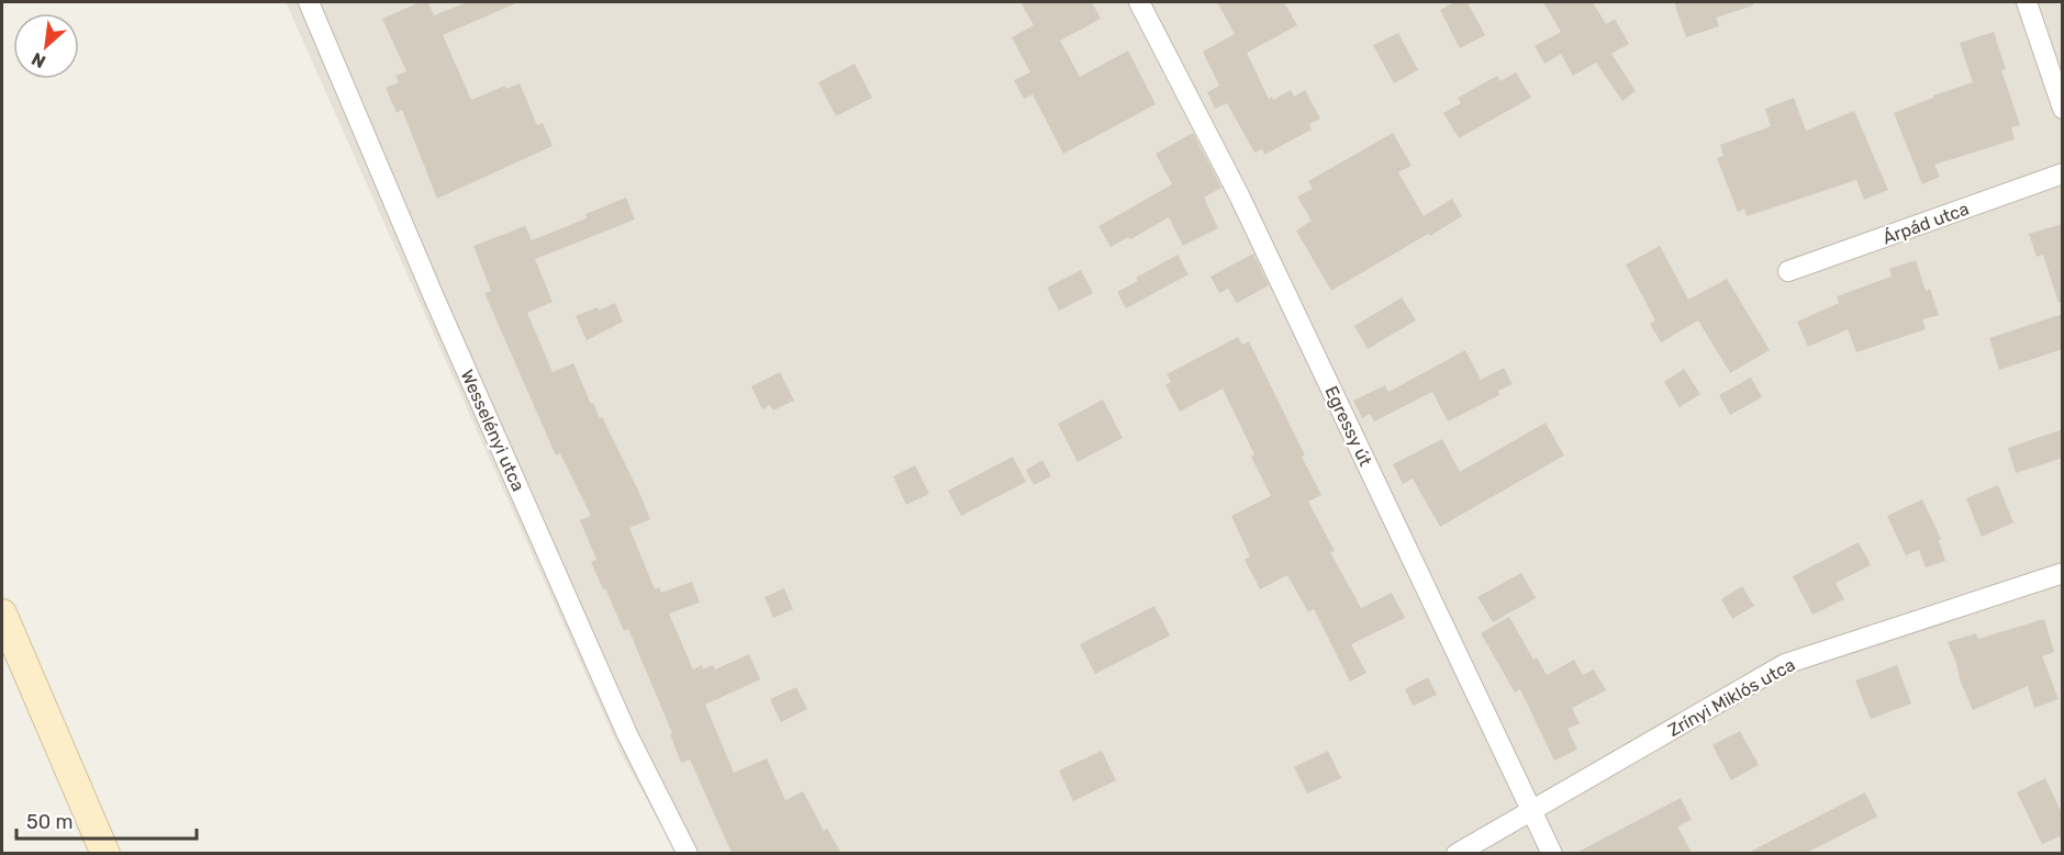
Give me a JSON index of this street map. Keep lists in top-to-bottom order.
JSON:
{
  "streets": {
    "street": [
      "Árpád utca",
      "Egressy út",
      "Wesselényi utca",
      "Zrínyi Miklós utca"
    ]
  },
  "crossings": [
    ["Egressy út", "Zrínyi Miklós utca"]
  ],
  "scale_bar": "50 m",
  "north": "bottom left"
}
